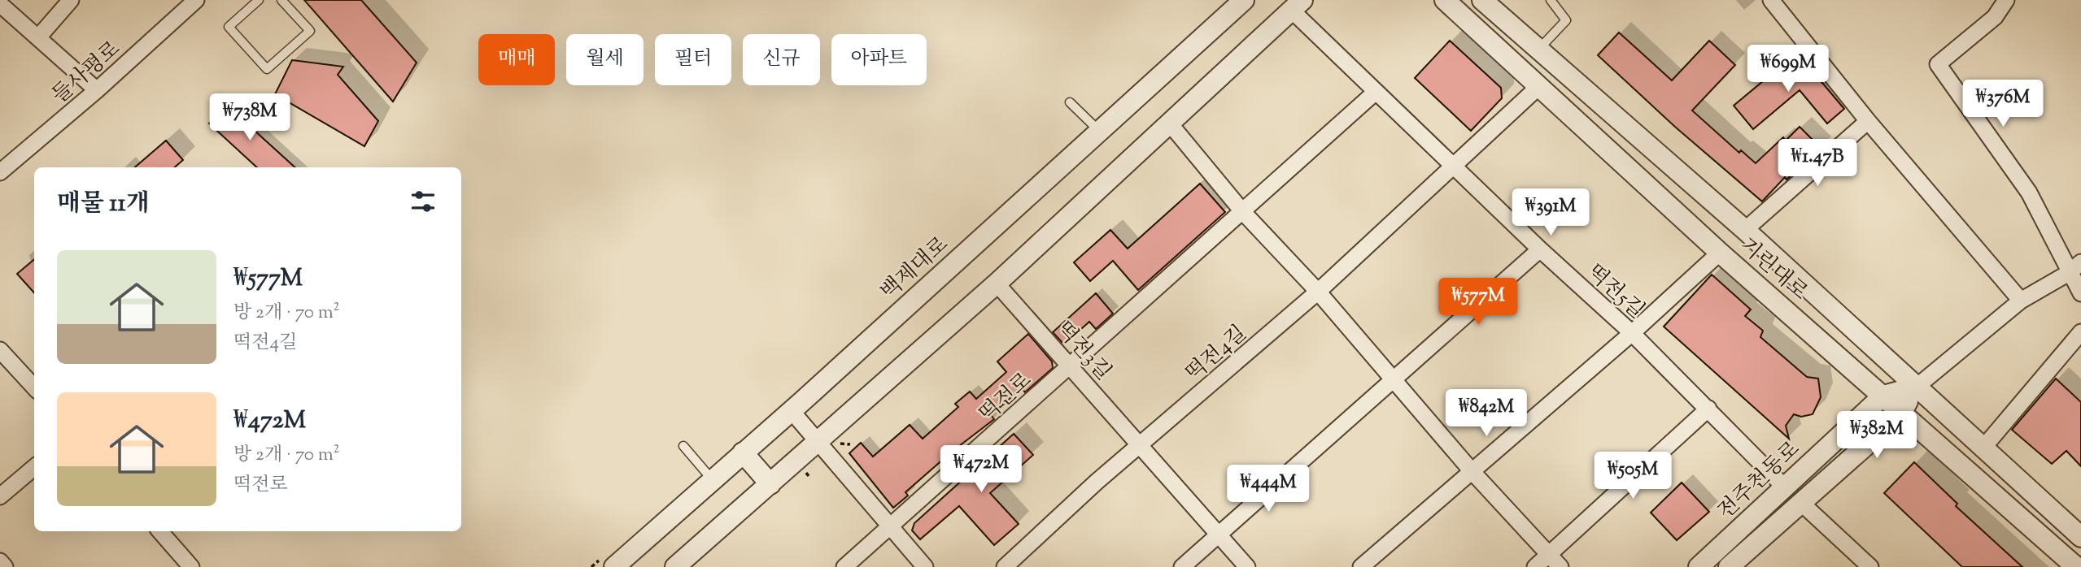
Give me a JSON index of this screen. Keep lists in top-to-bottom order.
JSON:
{
  "streets": {
    "street": [
      "들사평로",
      "백제대로",
      "기린대로",
      "떡전5길",
      "떡전3길",
      "떡전4길",
      "떡전로",
      "전주천동로"
    ]
  },
  "crossings": [
    ["기린대로", "떡전4길"],
    ["기린대로", "전주천동로"],
    ["떡전5길", "떡전4길"],
    ["떡전5길", "전주천동로"],
    ["떡전3길", "떡전4길"],
    ["떡전3길", "떡전로"]
  ],
  "page": {
    "chip": [
      "매매",
      "월세",
      "필터",
      "신규",
      "아파트"
    ],
    "price": [
      "₩699M",
      "₩376M",
      "₩738M",
      "₩1.47B",
      "₩391M",
      "₩577M",
      "₩842M",
      "₩382M",
      "₩472M",
      "₩505M",
      "₩444M"
    ],
    "heading": "매물 11개",
    "list": [
      {
        "name": "₩577M",
        "note": "방 2개 · 70 m² · 떡전4길"
      },
      {
        "name": "₩472M",
        "note": "방 2개 · 70 m² · 떡전로"
      }
    ]
  }
}
